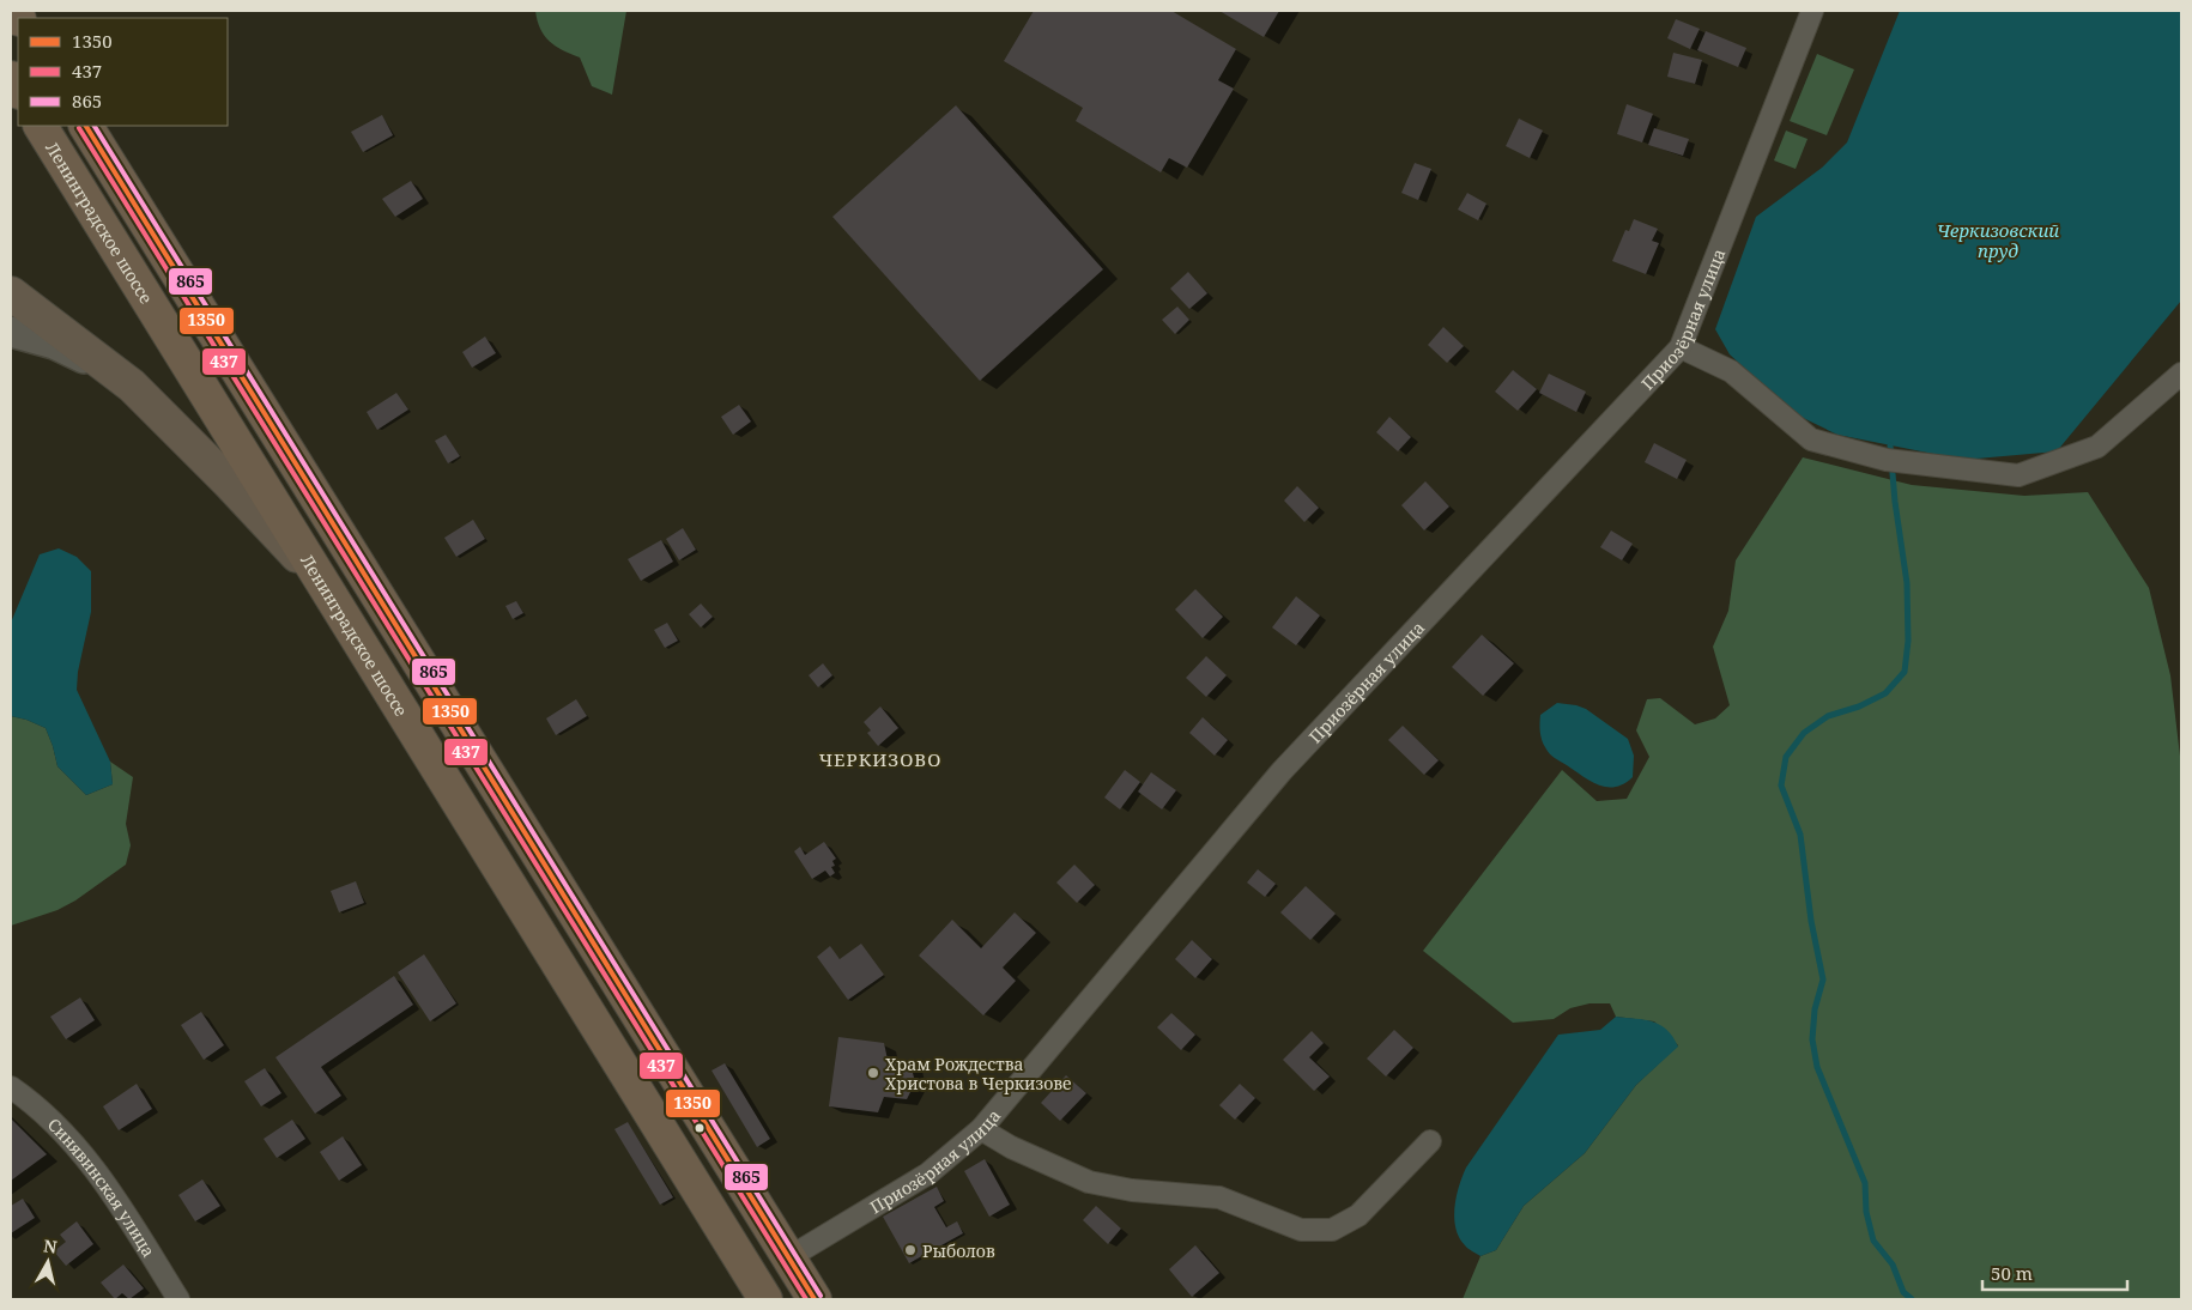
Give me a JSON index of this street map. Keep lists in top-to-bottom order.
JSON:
{
  "streets": {
    "highway": ["Ленинградское шоссе"],
    "street": ["Приозёрная улица", "Синявинская улица"]
  },
  "districts": ["ЧЕРКИЗОВО"],
  "water": ["Черкизовский пруд"],
  "places": ["Храм Рождества Христова в Черкизове", "Рыболов"],
  "lines": ["transit line 1350", "transit line 865", "transit line 437"],
  "legend": ["1350", "437", "865"],
  "scale_bar": "50 m",
  "north": "top"
}
